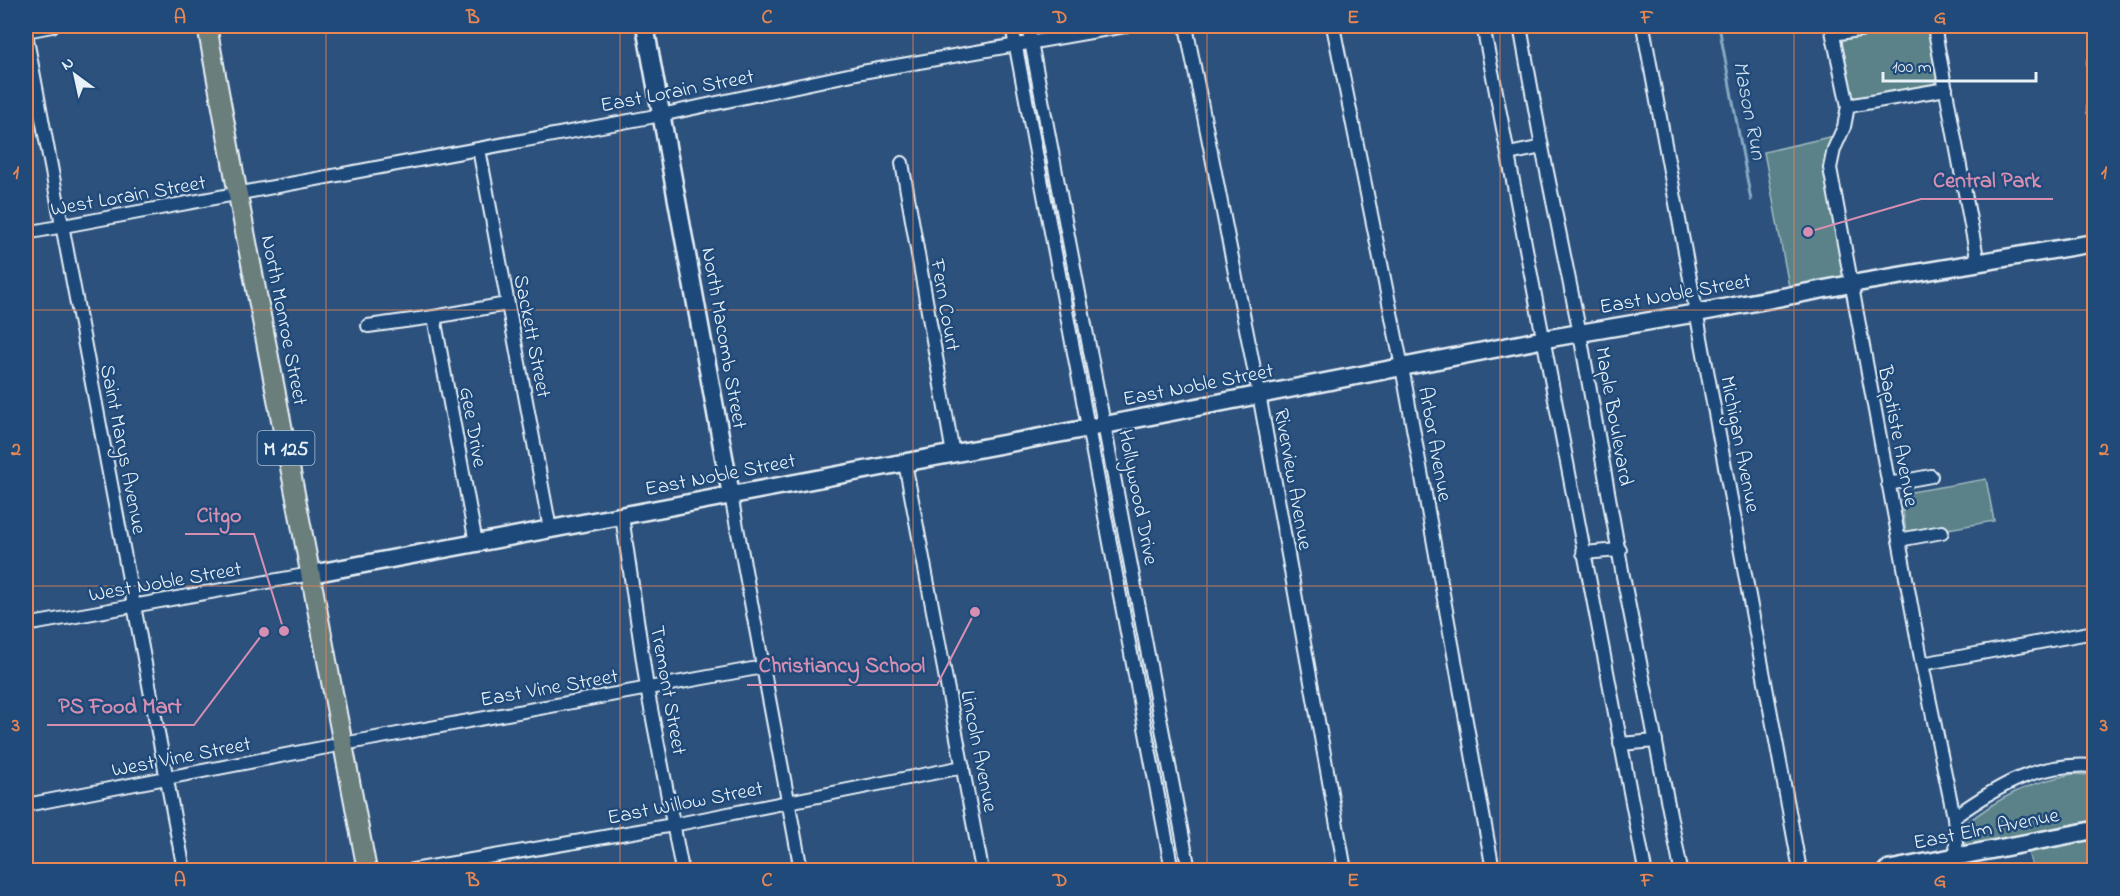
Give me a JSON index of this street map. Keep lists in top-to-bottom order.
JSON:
{
  "streets": {
    "main road": ["North Monroe Street", "M 125"],
    "street": [
      "East Lorain Street",
      "West Lorain Street",
      "East Noble Street",
      "Fern Court",
      "Sackett Street",
      "North Macomb Street",
      "Maple Boulevard",
      "Gee Drive",
      "Baptiste Avenue",
      "Arbor Avenue",
      "Michigan Avenue",
      "Saint Marys Avenue",
      "Riverview Avenue",
      "Hollywood Drive",
      "West Noble Street",
      "East Vine Street",
      "Tremont Street",
      "Lincoln Avenue",
      "West Vine Street",
      "East Willow Street",
      "East Elm Avenue"
    ]
  },
  "crossings": [
    ["East Lorain Street", "West Lorain Street"],
    ["East Lorain Street", "North Monroe Street"],
    ["East Lorain Street", "Sackett Street"],
    ["East Lorain Street", "North Macomb Street"],
    ["East Lorain Street", "Hollywood Drive"],
    ["West Lorain Street", "North Monroe Street"],
    ["West Lorain Street", "Saint Marys Avenue"],
    ["East Noble Street", "Fern Court"],
    ["East Noble Street", "North Monroe Street"],
    ["East Noble Street", "Sackett Street"],
    ["East Noble Street", "North Macomb Street"],
    ["East Noble Street", "Maple Boulevard"],
    ["East Noble Street", "Gee Drive"],
    ["East Noble Street", "Baptiste Avenue"],
    ["East Noble Street", "Arbor Avenue"],
    ["East Noble Street", "Michigan Avenue"],
    ["East Noble Street", "Riverview Avenue"],
    ["East Noble Street", "Hollywood Drive"],
    ["East Noble Street", "West Noble Street"],
    ["East Noble Street", "Tremont Street"],
    ["East Noble Street", "Lincoln Avenue"],
    ["North Monroe Street", "West Noble Street"],
    ["North Monroe Street", "East Vine Street"],
    ["North Monroe Street", "West Vine Street"],
    ["North Macomb Street", "East Vine Street"],
    ["North Macomb Street", "East Willow Street"],
    ["Baptiste Avenue", "East Elm Avenue"],
    ["Saint Marys Avenue", "West Noble Street"],
    ["Saint Marys Avenue", "West Vine Street"],
    ["East Vine Street", "Tremont Street"],
    ["East Vine Street", "West Vine Street"],
    ["Tremont Street", "East Willow Street"],
    ["Lincoln Avenue", "East Willow Street"]
  ],
  "water": ["Mason Run"],
  "places": [
    "Central Park",
    "Christiancy School",
    "Citgo",
    "PS Food Mart"
  ],
  "scale_bar": "100 m",
  "north": "top left",
  "grid": {
    "columns": [
      "A",
      "B",
      "C",
      "D",
      "E",
      "F",
      "G"
    ],
    "rows": ["1", "2", "3"]
  }
}
